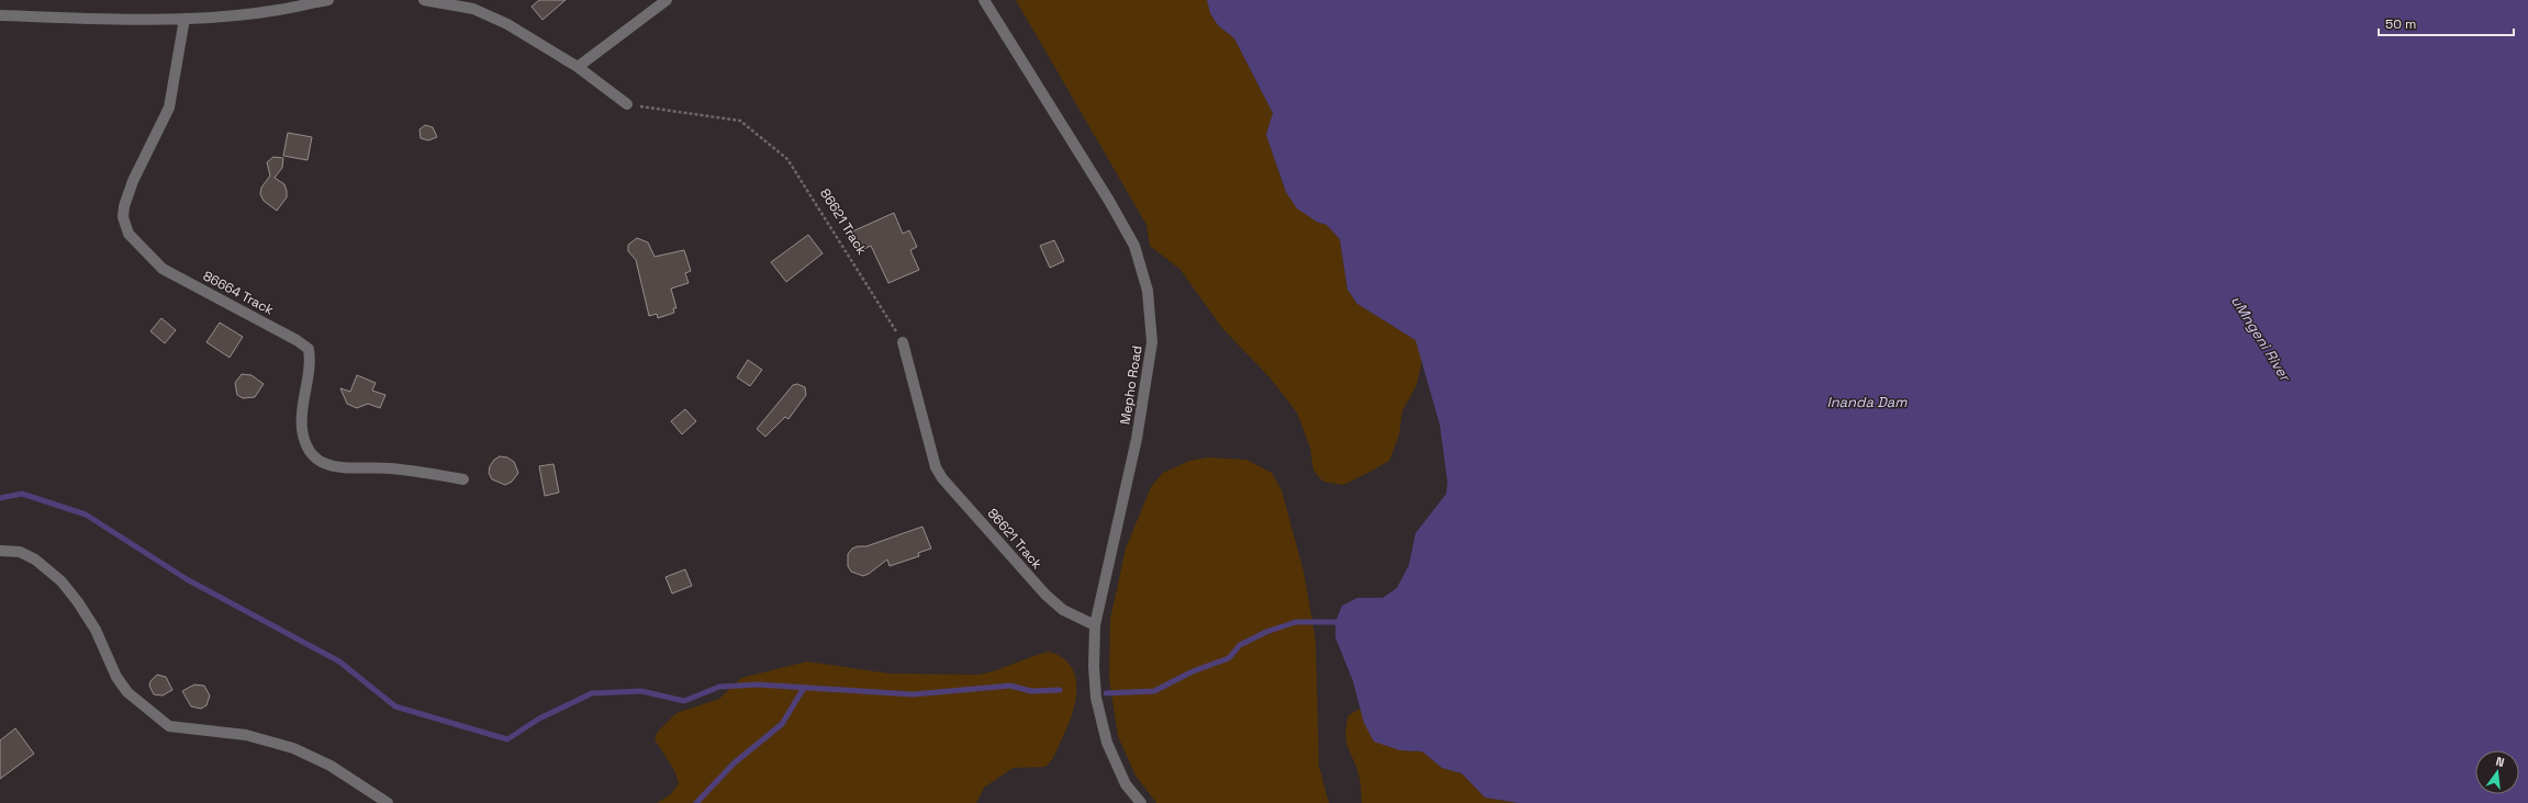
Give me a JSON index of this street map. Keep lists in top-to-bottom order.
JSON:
{
  "streets": {
    "street": ["86621 Track", "86664 Track", "Mepho Road"]
  },
  "crossings": [
    ["86621 Track", "Mepho Road"]
  ],
  "water": ["uMngeni River", "Inanda Dam"],
  "scale_bar": "50 m",
  "north": "top"
}
